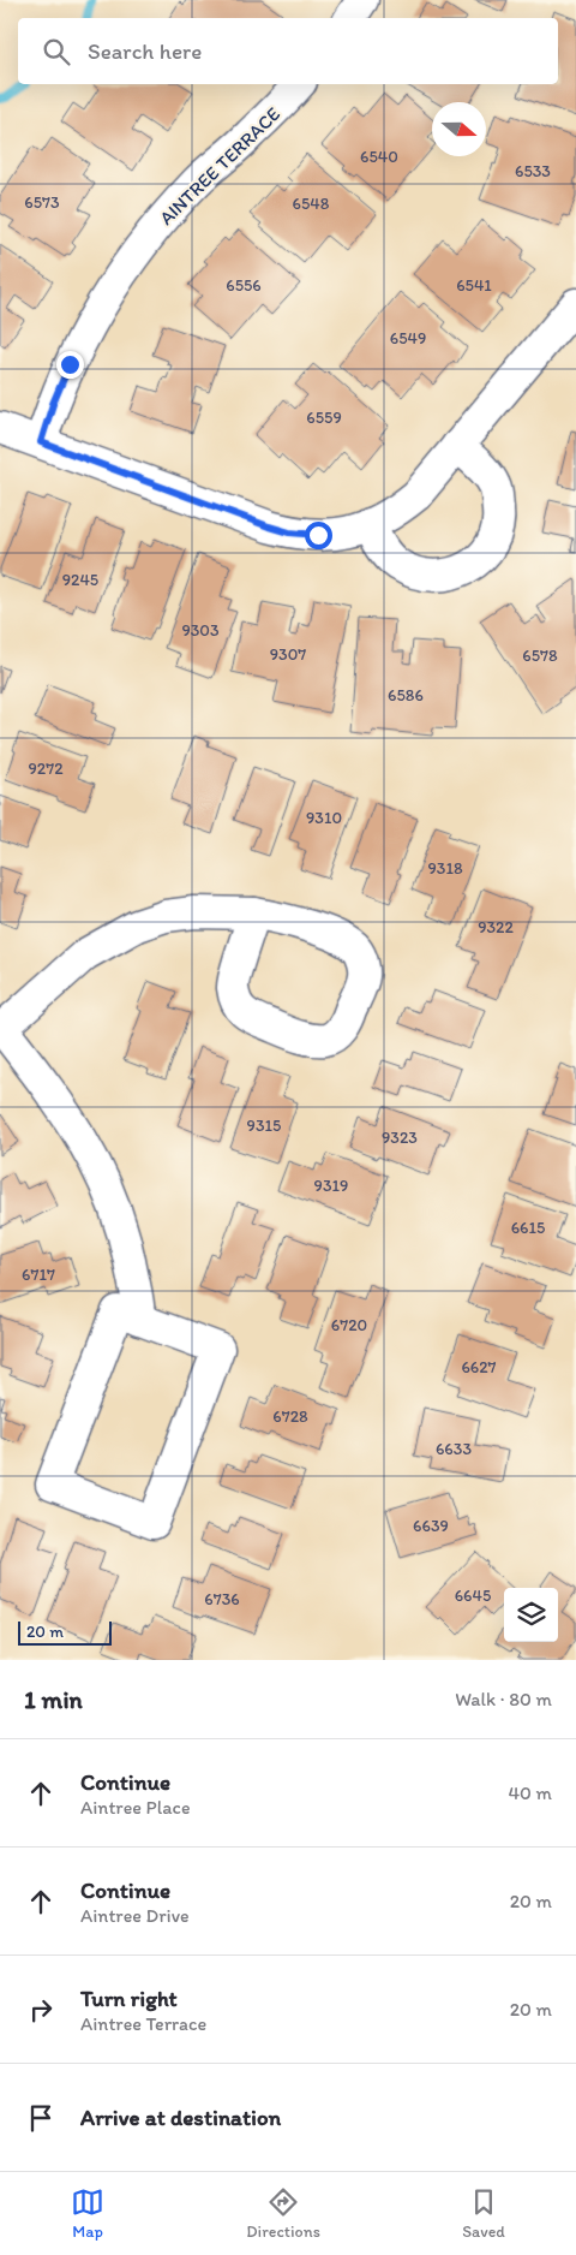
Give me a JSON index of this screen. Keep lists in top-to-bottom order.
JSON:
{
  "streets": {
    "street": ["AINTREE TERRACE"]
  },
  "house_numbers": [
    "6540",
    "6533",
    "6573",
    "6548",
    "6556",
    "6541",
    "6549",
    "6559",
    "9245",
    "9303",
    "9307",
    "6578",
    "6586",
    "9272",
    "9310",
    "9318",
    "9322",
    "9315",
    "9323",
    "9319",
    "6615",
    "6717",
    "6720",
    "6627",
    "6728",
    "6633",
    "6639",
    "6645",
    "6736"
  ],
  "scale_bar": "20 m",
  "north": "right",
  "page": {
    "search": "Search here",
    "scale": "20 m",
    "heading": ["1 min", "Walk · 80 m"],
    "list": [
      ["Continue", "Aintree Place", "40 m"],
      ["Continue", "Aintree Drive", "20 m"],
      ["Turn right", "Aintree Terrace", "20 m"],
      "Arrive at destination"
    ],
    "nav": ["Map", "Directions", "Saved"]
  }
}
